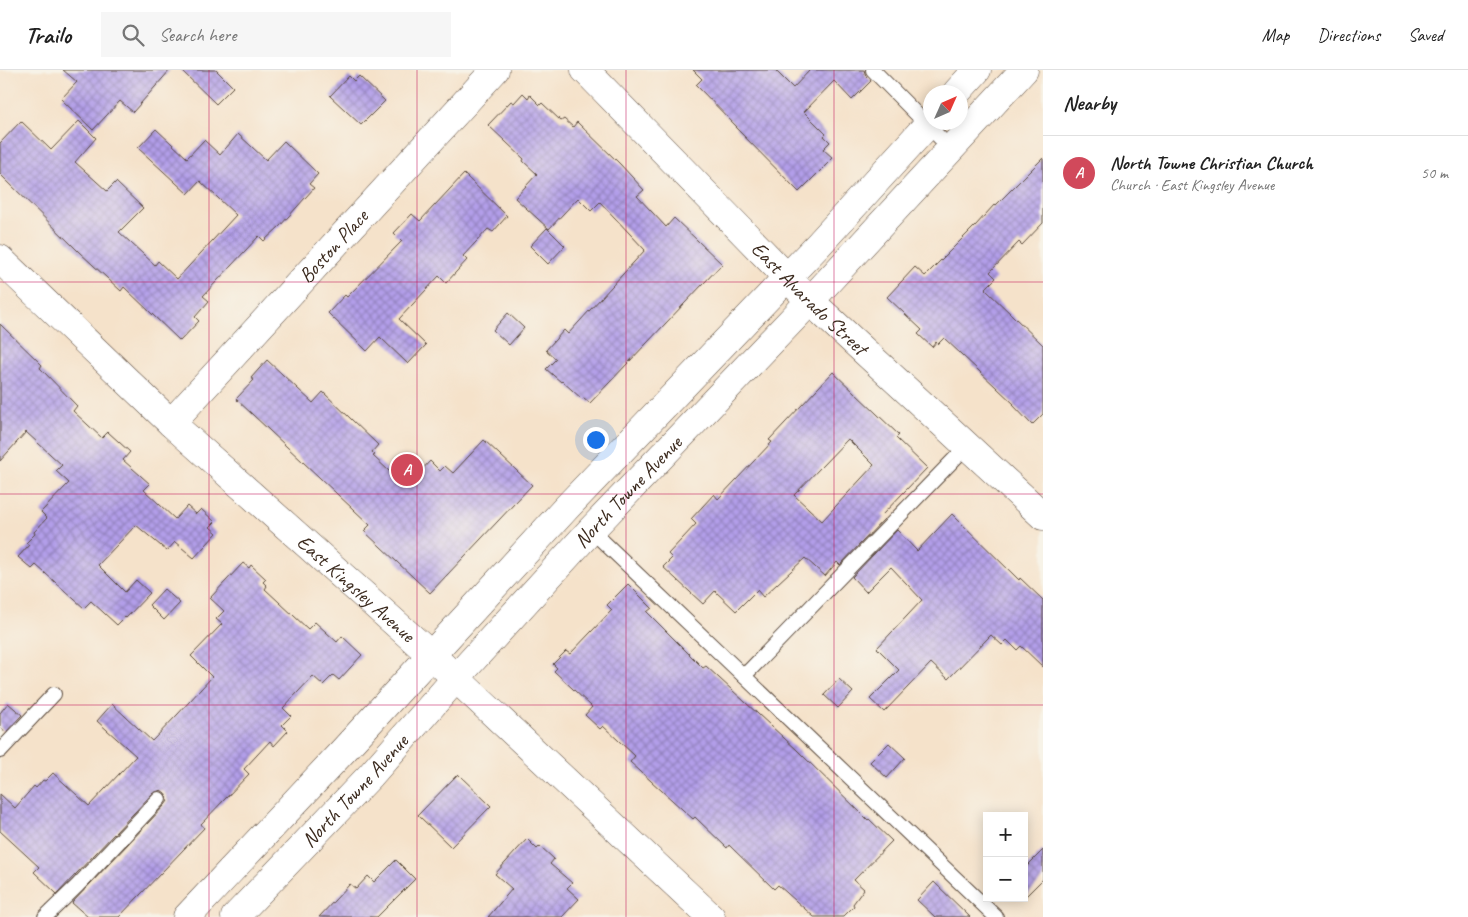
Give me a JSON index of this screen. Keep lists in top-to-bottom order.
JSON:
{
  "streets": {
    "main road": [
      "Boston Place",
      "East Alvarado Street",
      "North Towne Avenue",
      "East Kingsley Avenue"
    ]
  },
  "crossings": [
    ["Boston Place", "East Kingsley Avenue"],
    ["East Alvarado Street", "North Towne Avenue"],
    ["North Towne Avenue", "East Kingsley Avenue"]
  ],
  "north": "top right",
  "page": {
    "header": "Trailo",
    "search": "Search here",
    "nav": ["Map", "Directions", "Saved"],
    "heading": "Nearby",
    "list": [
      {
        "mark": "A",
        "name": "North Towne Christian Church",
        "note": "Church · East Kingsley Avenue",
        "value": "50 m"
      }
    ],
    "pins": "A",
    "map_buttons": ["+", "−"]
  }
}
